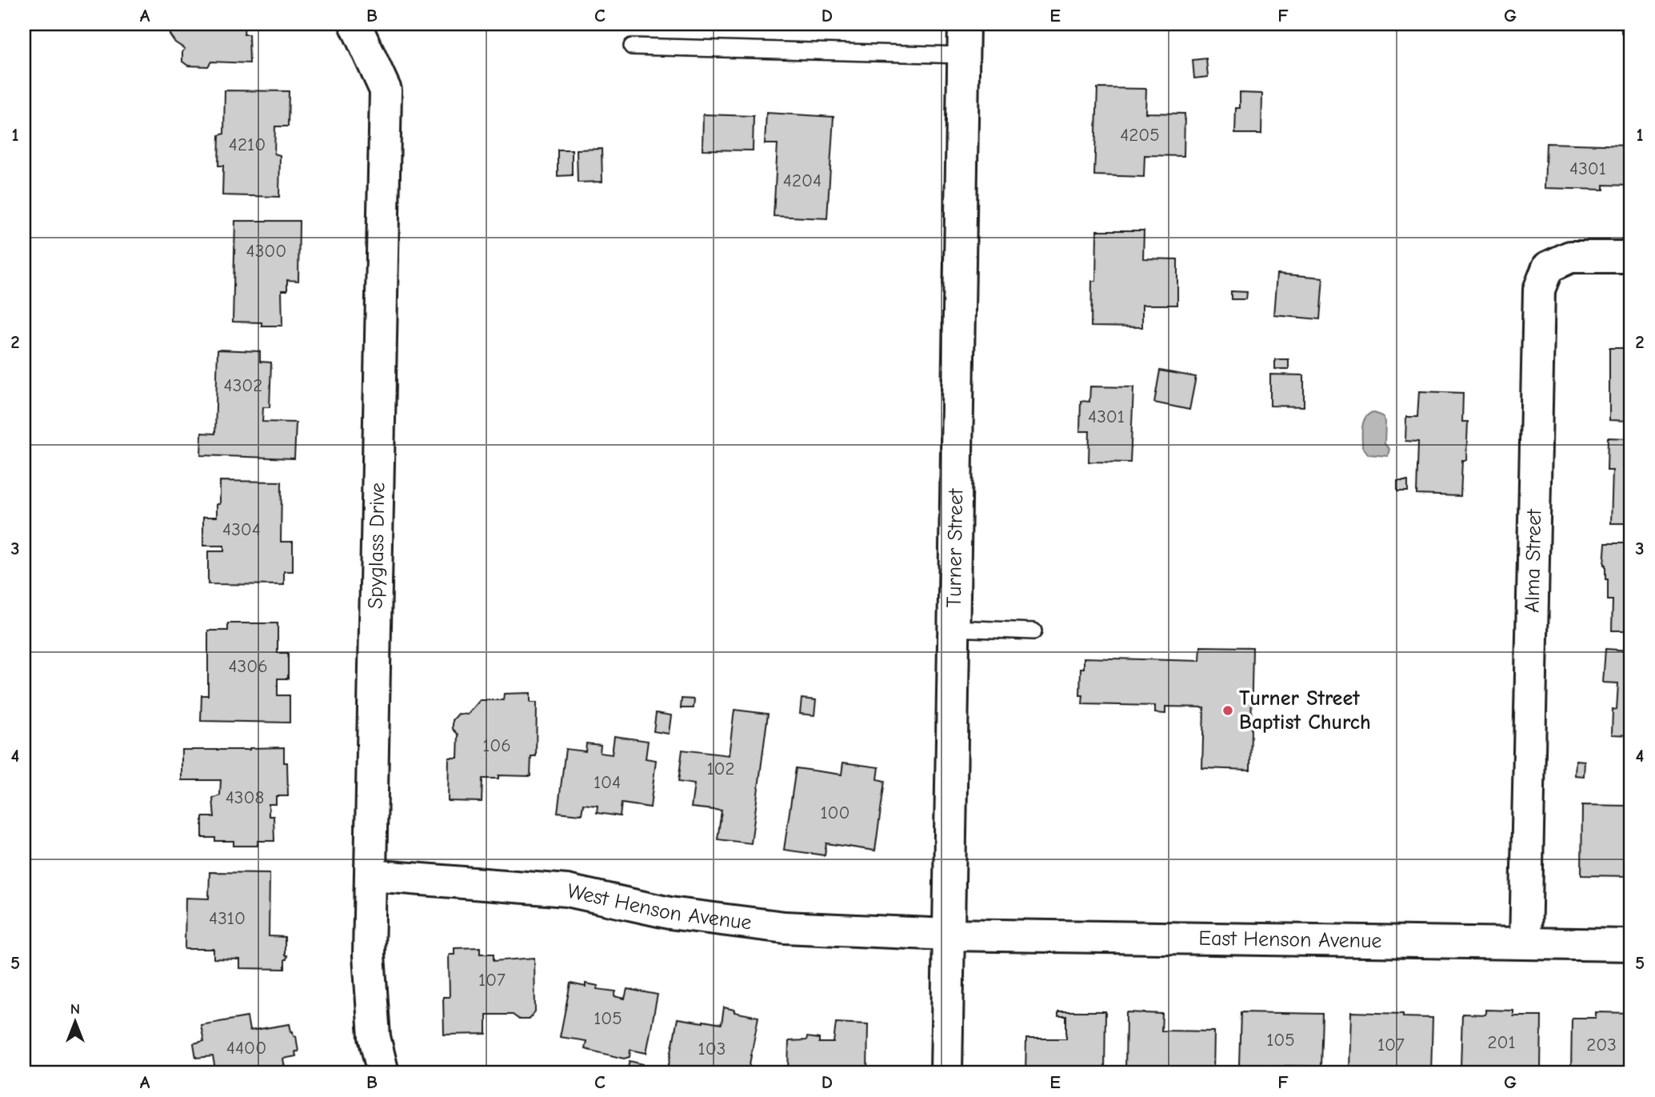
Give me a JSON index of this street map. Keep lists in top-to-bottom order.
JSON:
{
  "streets": {
    "street": [
      "Spyglass Drive",
      "Turner Street",
      "Alma Street",
      "West Henson Avenue",
      "East Henson Avenue"
    ]
  },
  "crossings": [
    ["Spyglass Drive", "West Henson Avenue"],
    ["Turner Street", "West Henson Avenue"],
    ["Turner Street", "East Henson Avenue"],
    ["Alma Street", "East Henson Avenue"],
    ["West Henson Avenue", "East Henson Avenue"]
  ],
  "places": ["Turner Street Baptist Church"],
  "house_numbers": [
    "4205",
    "4210",
    "4301",
    "4204",
    "4300",
    "4302",
    "4301",
    "4304",
    "4306",
    "106",
    "102",
    "104",
    "4308",
    "100",
    "4310",
    "107",
    "105",
    "105",
    "201",
    "107",
    "203",
    "4400",
    "103"
  ],
  "north": "top",
  "grid": {
    "columns": [
      "A",
      "B",
      "C",
      "D",
      "E",
      "F",
      "G"
    ],
    "rows": [
      "1",
      "2",
      "3",
      "4",
      "5"
    ]
  }
}
